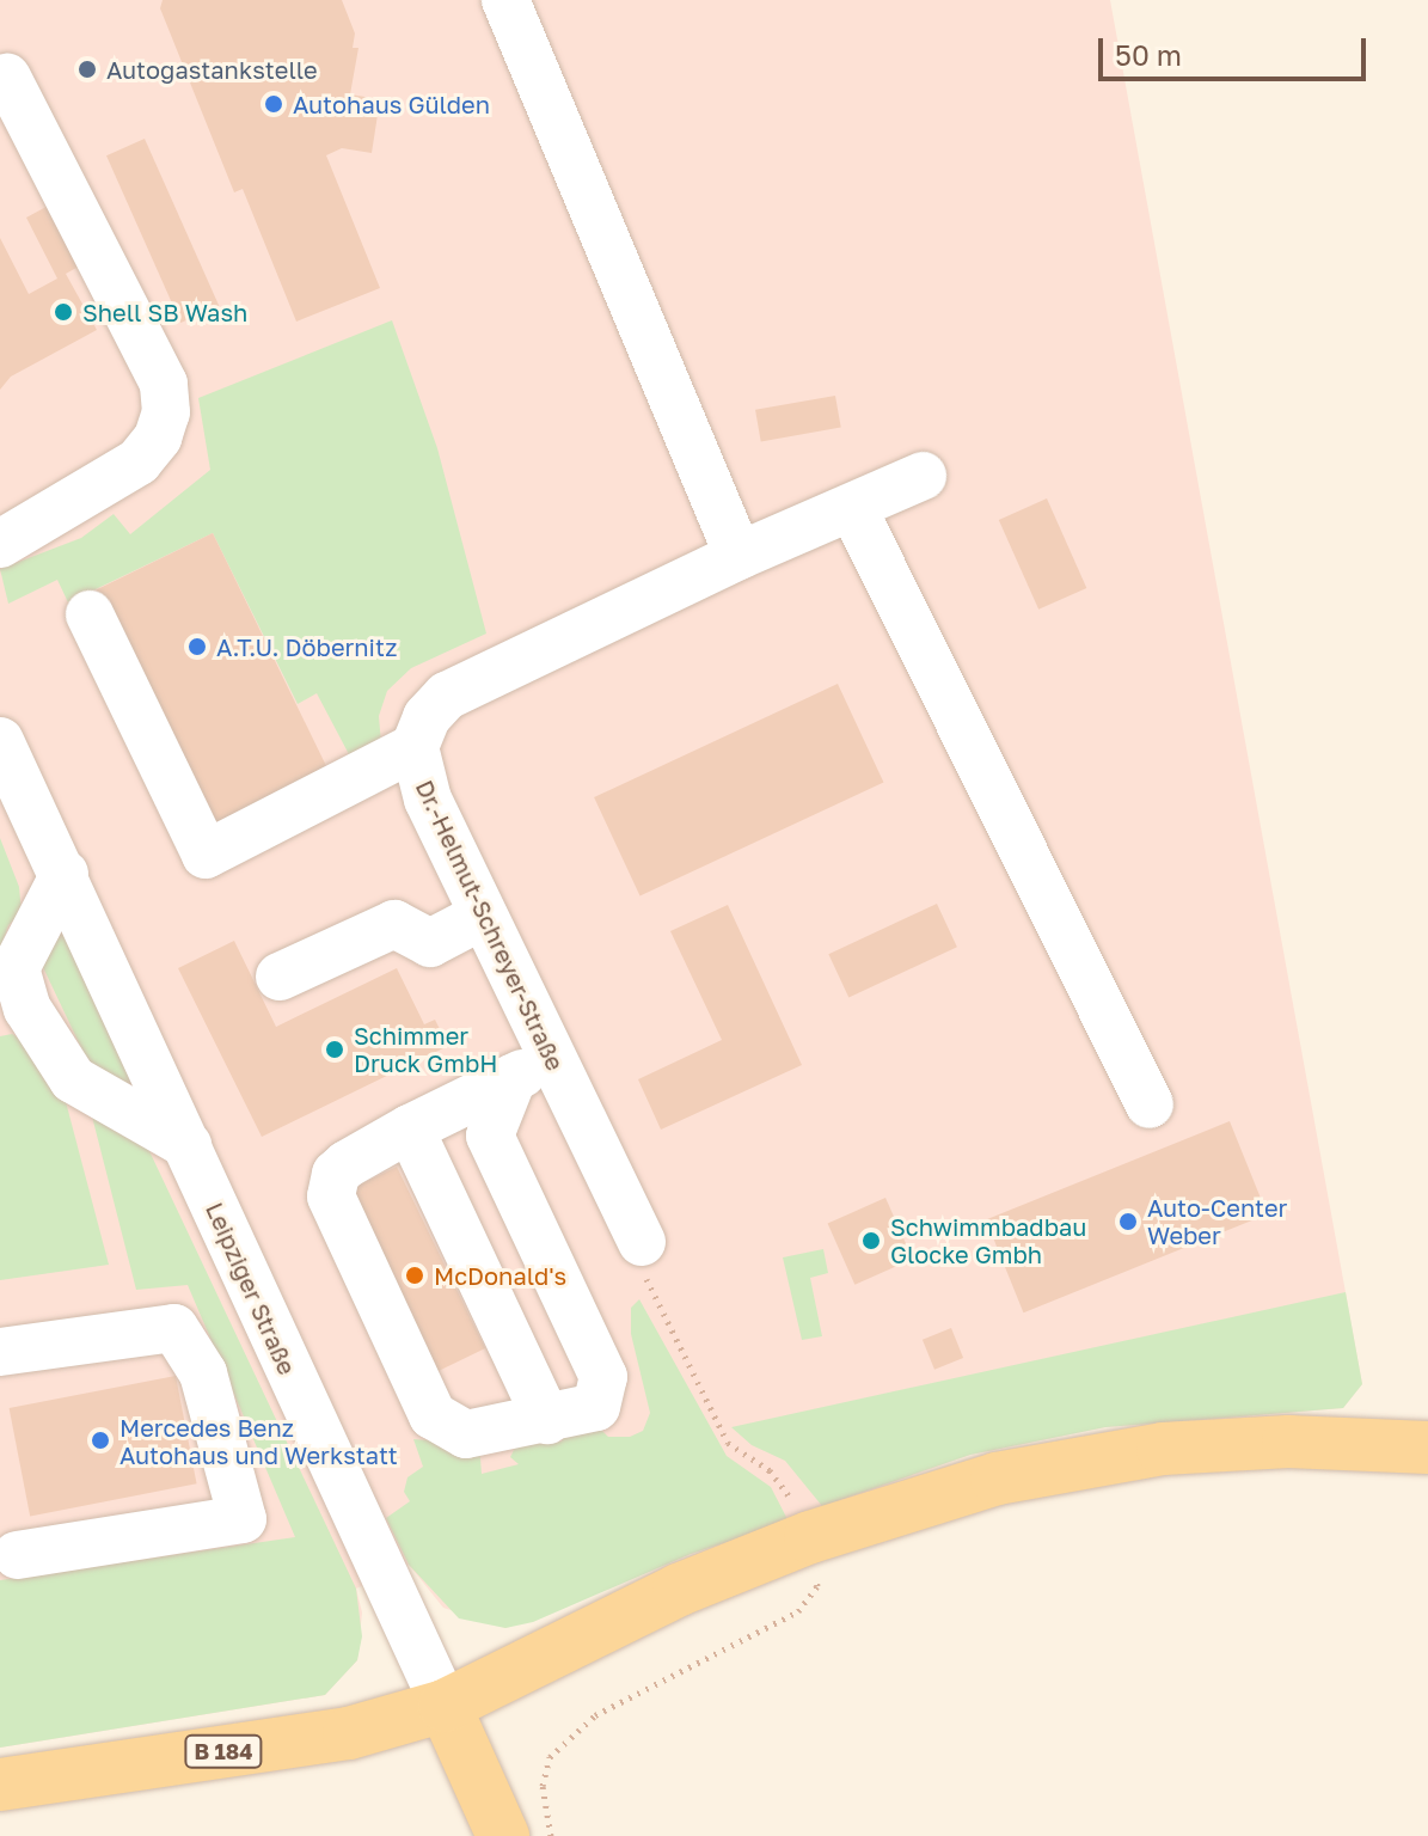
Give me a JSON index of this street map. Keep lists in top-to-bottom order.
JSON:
{
  "streets": {
    "main road": ["Leipziger Straße", "B 184"],
    "street": ["Dr.-Helmut-Schreyer-Straße"]
  },
  "crossings": [
    ["Leipziger Straße", "B 184"]
  ],
  "places": [
    "Autogastankstelle",
    "Autohaus Gülden",
    "Shell SB Wash",
    "A.T.U. Döbernitz",
    "Schimmer Druck GmbH",
    "Auto-Center Weber",
    "Schwimmbadbau Glocke Gmbh",
    "McDonald's",
    "Mercedes Benz Autohaus und Werkstatt"
  ],
  "scale_bar": "50 m"
}
